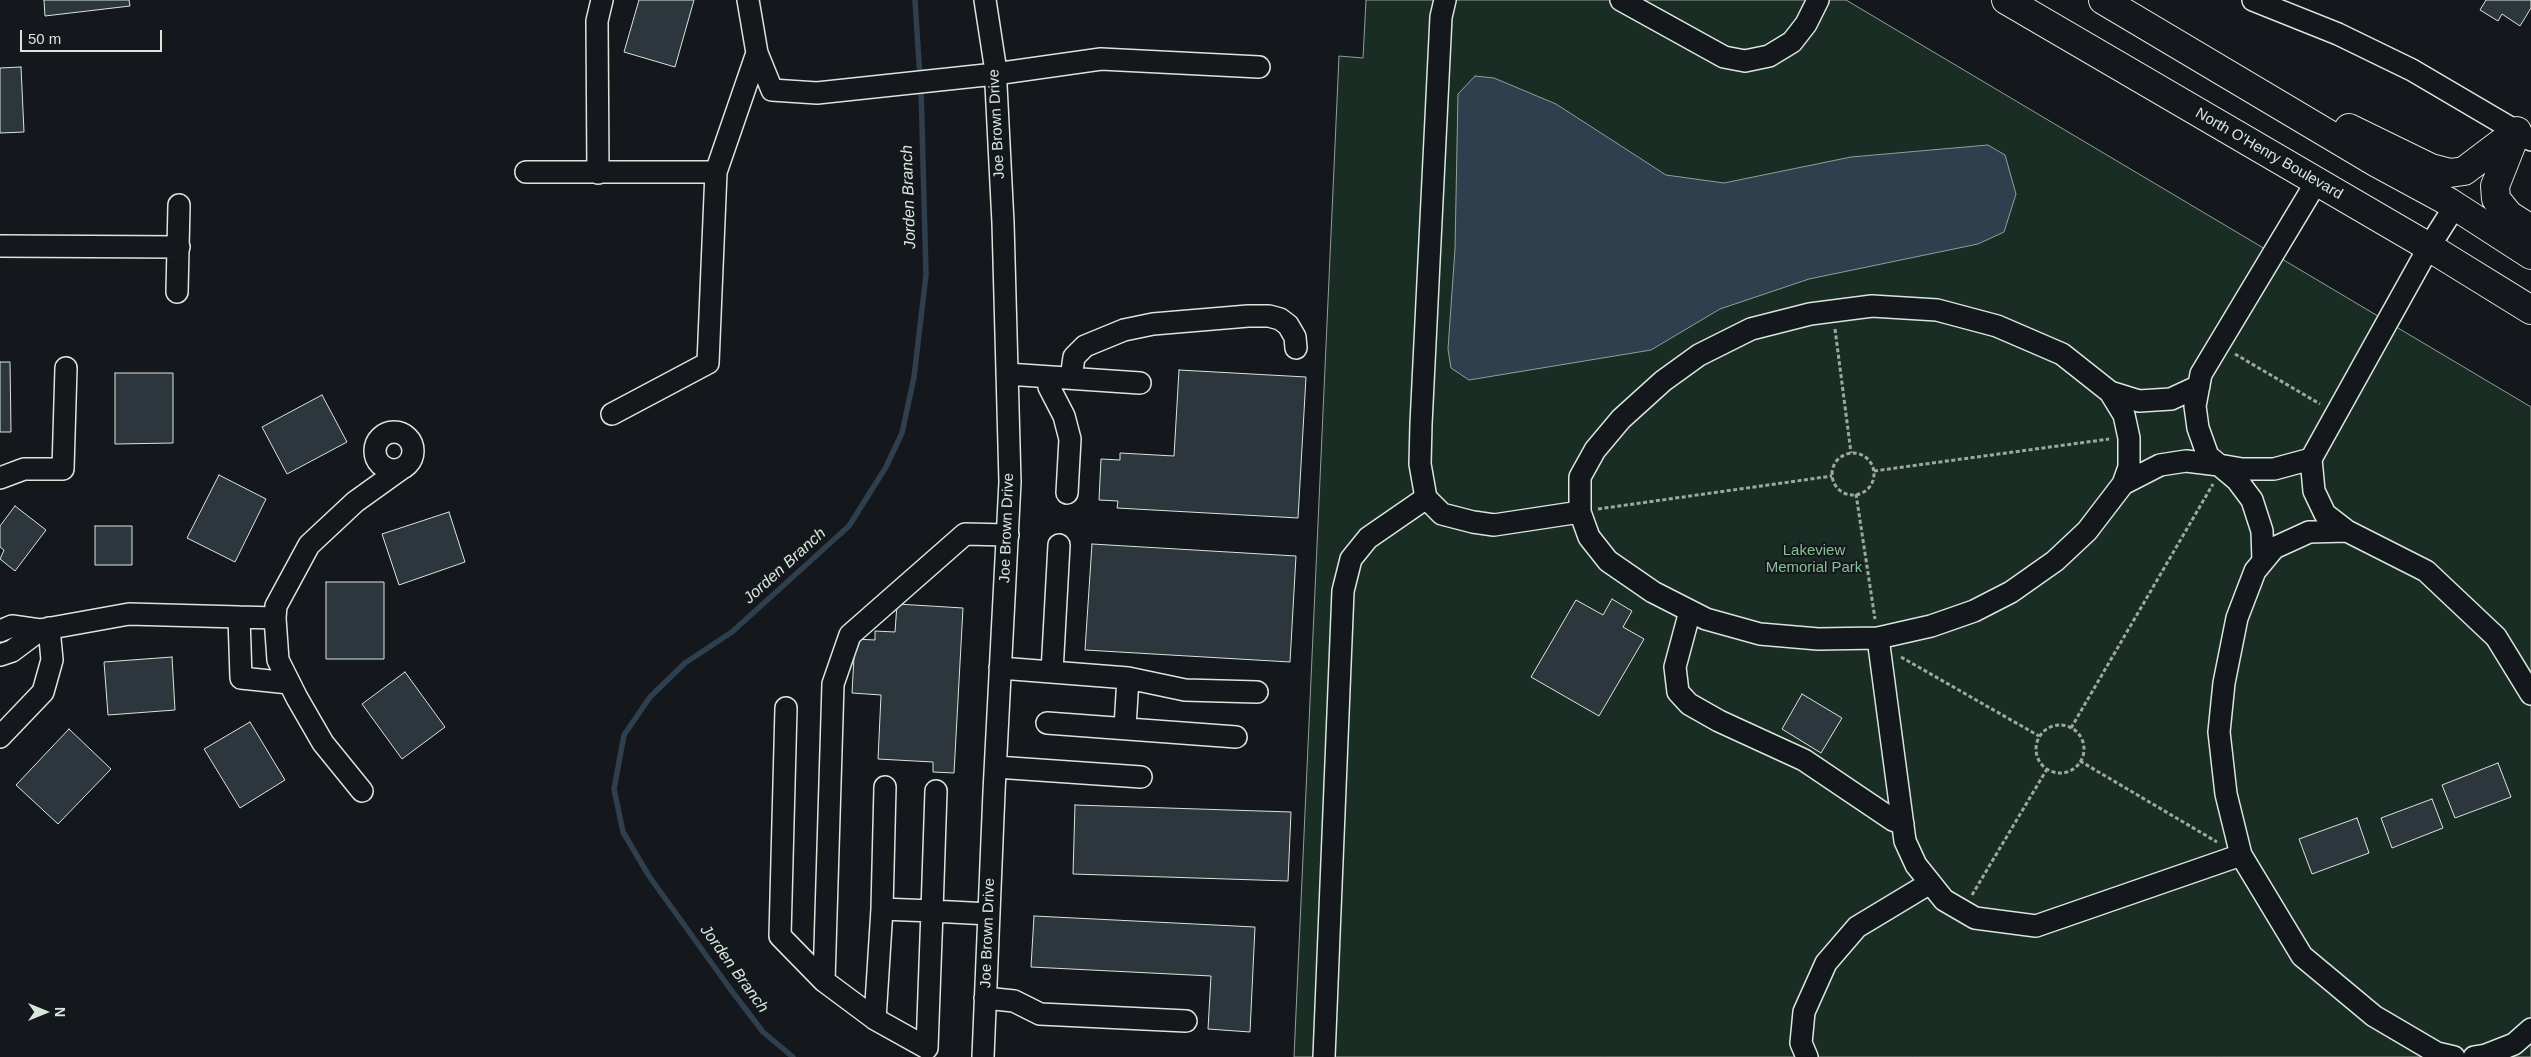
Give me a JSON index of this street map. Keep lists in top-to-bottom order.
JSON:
{
  "streets": {
    "highway": ["North O'Henry Boulevard"],
    "street": ["Joe Brown Drive"]
  },
  "water": ["Jorden Branch"],
  "parks": ["Lakeview Memorial Park"],
  "scale_bar": "50 m",
  "north": "right"
}
